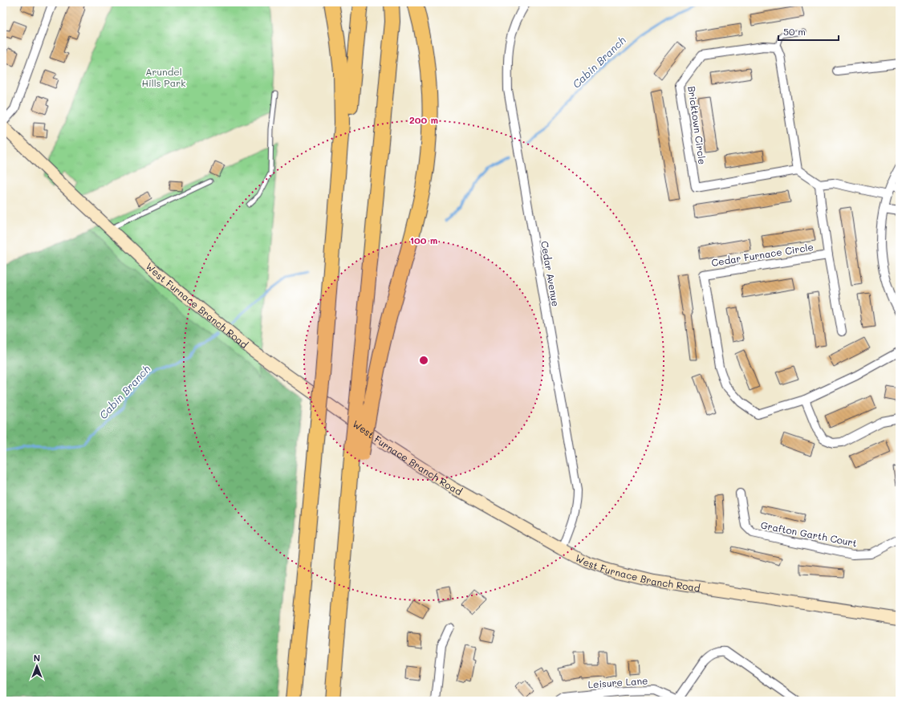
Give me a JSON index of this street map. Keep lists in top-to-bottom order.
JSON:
{
  "streets": {
    "main road": ["West Furnace Branch Road"],
    "street": [
      "Bricktown Circle",
      "Cedar Furnace Circle",
      "Cedar Avenue",
      "Grafton Garth Court",
      "Leisure Lane"
    ]
  },
  "crossings": [
    ["Cedar Avenue", "West Furnace Branch Road"]
  ],
  "water": ["Cabin Branch"],
  "parks": ["Arundel Hills Park"],
  "scale_bar": "50 m",
  "north": "top",
  "rings": ["200 m", "100 m"]
}
